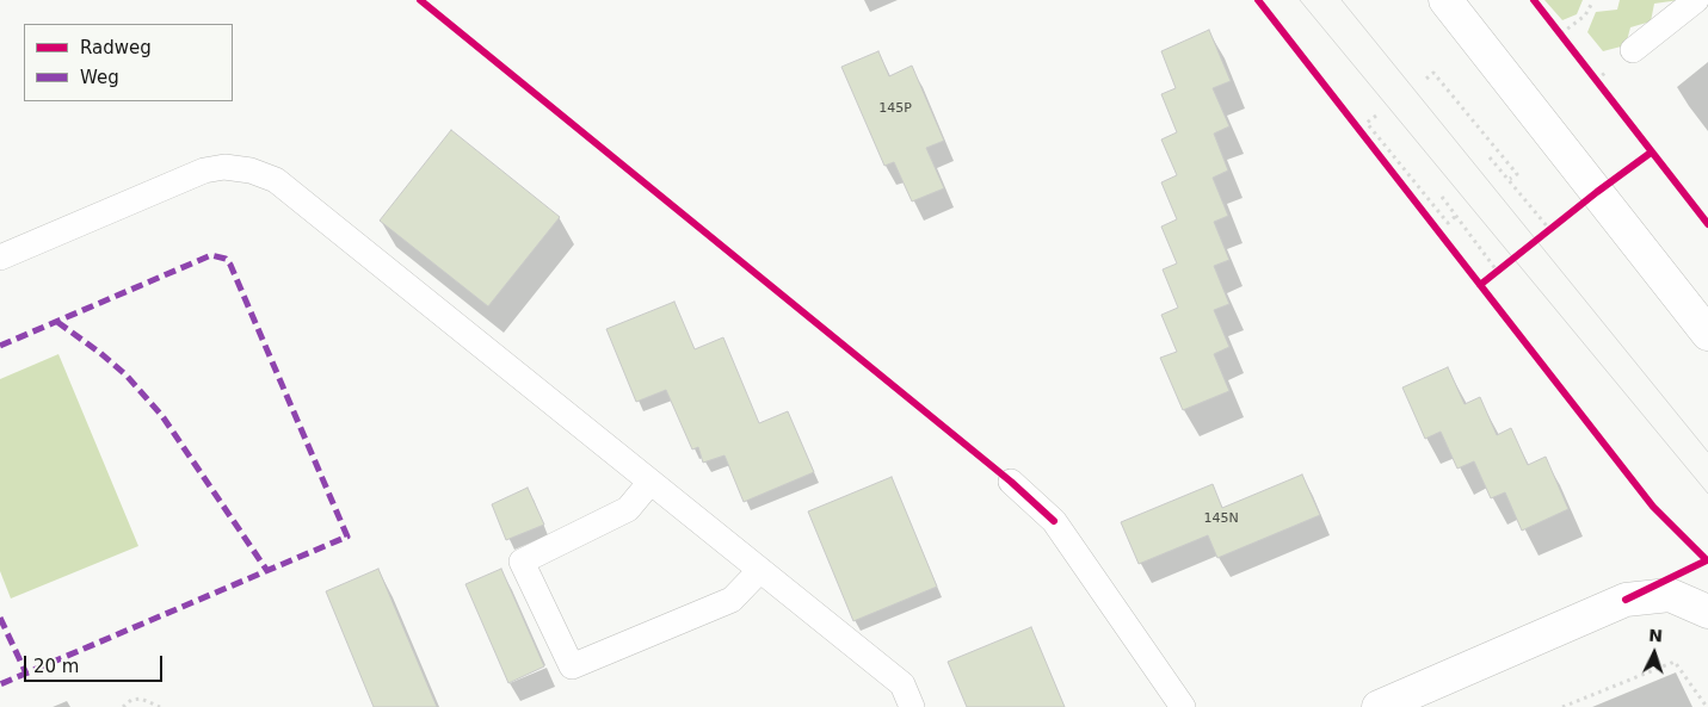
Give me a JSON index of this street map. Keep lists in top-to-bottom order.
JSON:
{
  "house_numbers": ["145P", "145N"],
  "legend": ["Radweg", "Weg"],
  "scale_bar": "20 m",
  "north": "top"
}
